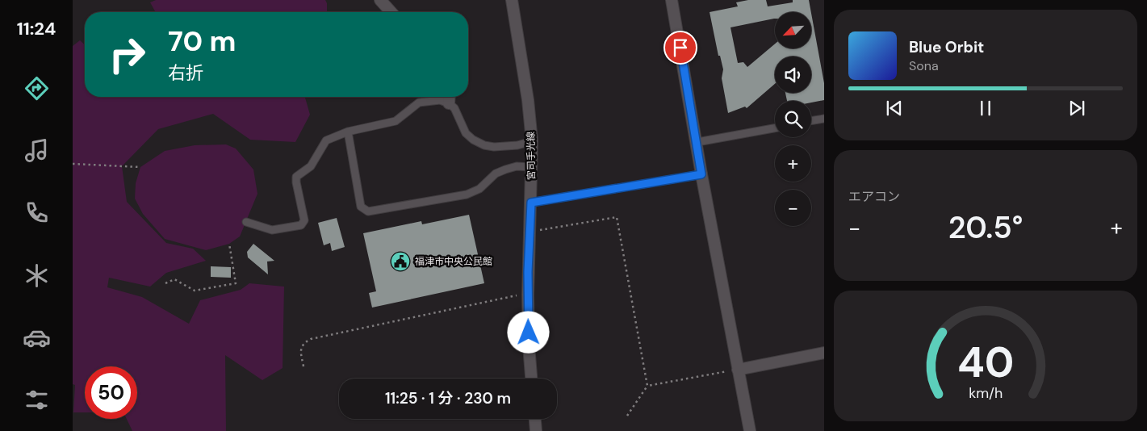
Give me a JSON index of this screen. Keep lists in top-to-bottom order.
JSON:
{
  "streets": {
    "street": ["宮司手光線"]
  },
  "places": {
    "public building": ["福津市中央公民館"]
  },
  "north": "bottom left",
  "page": {
    "tabs": "11:24",
    "map_buttons": ["+", "−"],
    "turn": ["70 m", "右折"],
    "song": ["Blue Orbit", "Sona"],
    "tile": "エアコン",
    "heat": ["−", "20.5°", "+"],
    "limit": "50",
    "trip": "11:25 · 1 分 · 230 m",
    "gauge": ["40", "km/h"]
  }
}
